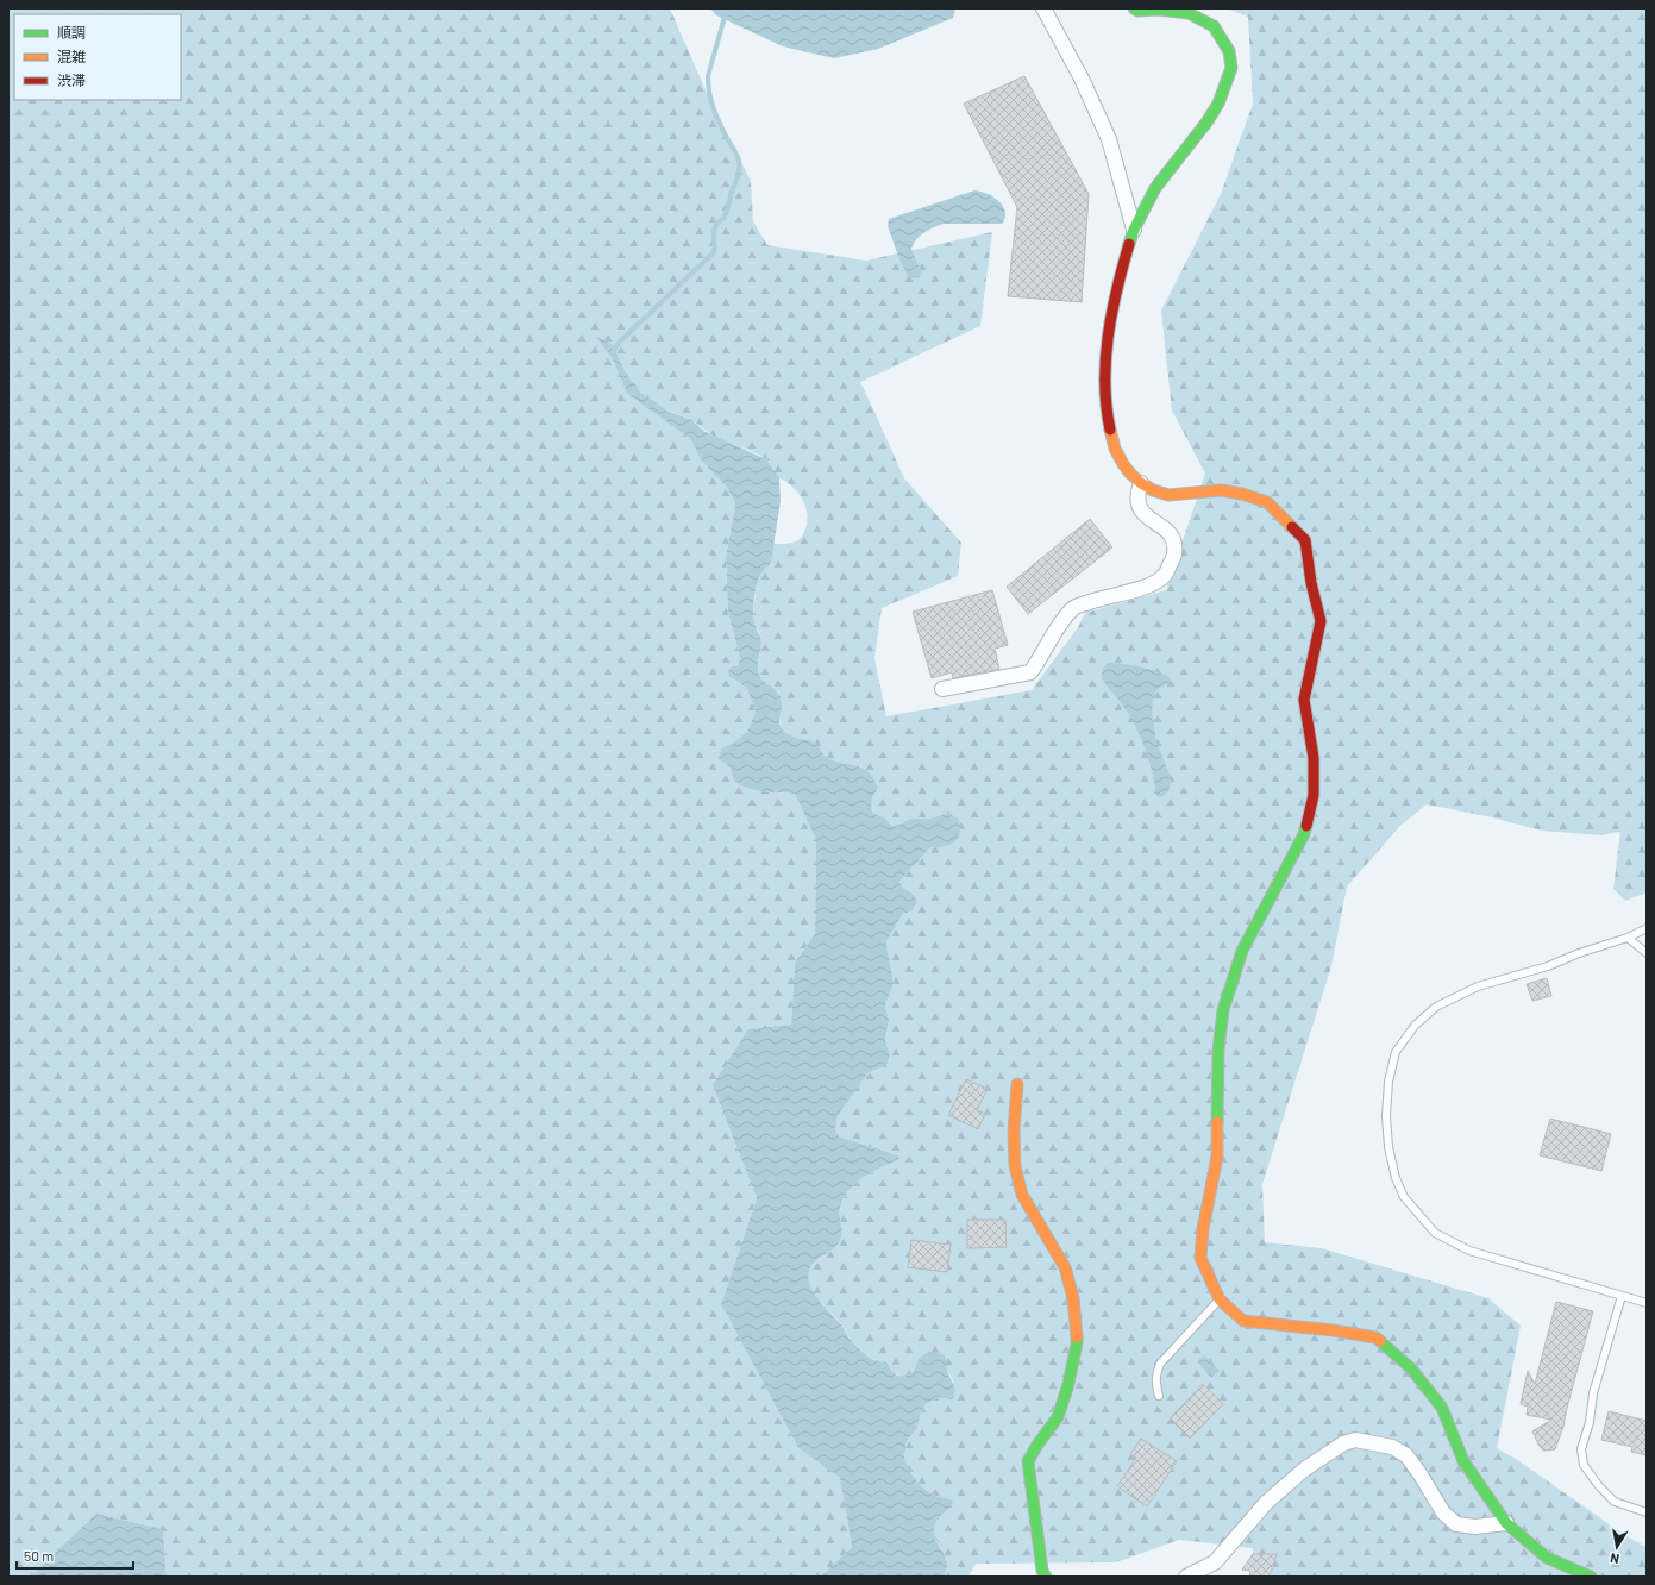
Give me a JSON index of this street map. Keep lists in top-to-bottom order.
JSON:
{
  "legend": ["順調", "混雑", "渋滞"],
  "scale_bar": "50 m",
  "north": "bottom"
}
